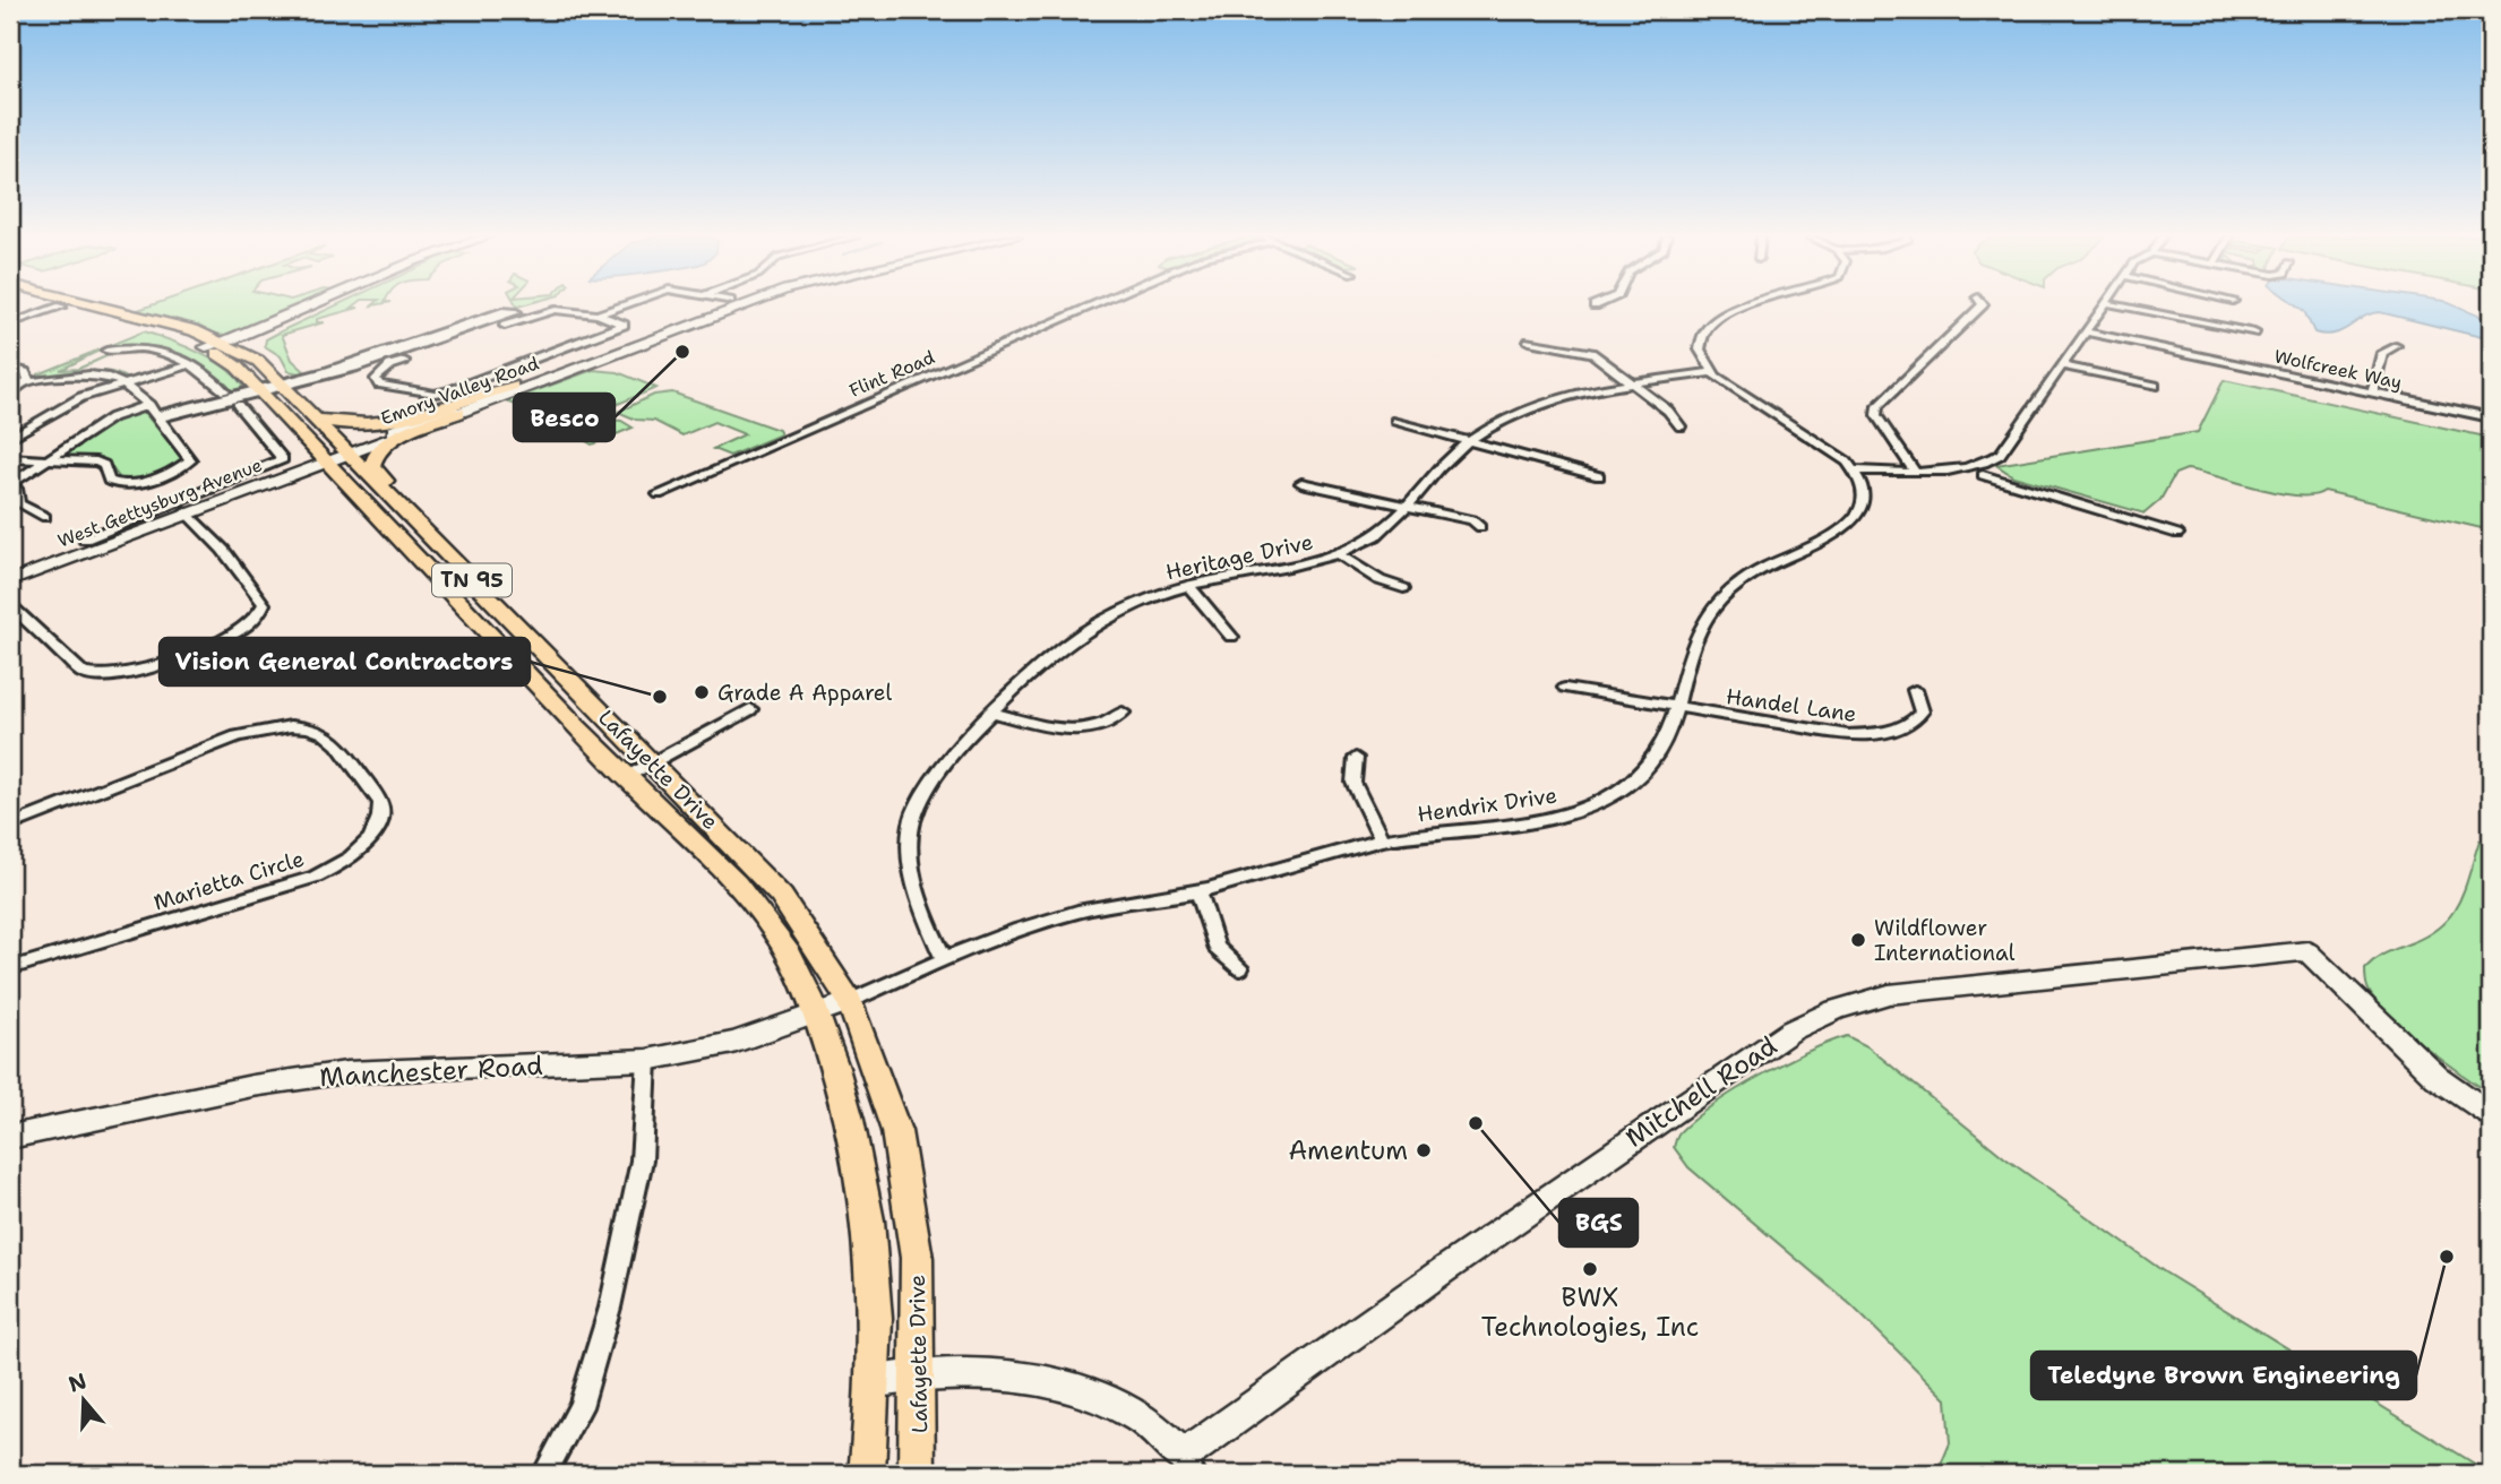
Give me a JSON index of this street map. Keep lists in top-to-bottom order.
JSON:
{
  "streets": {
    "main road": ["TN 95", "Lafayette Drive"],
    "street": [
      "Wolfcreek Way",
      "Flint Road",
      "Emory Valley Road",
      "West Gettysburg Avenue",
      "Heritage Drive",
      "Handel Lane",
      "Hendrix Drive",
      "Marietta Circle",
      "Manchester Road",
      "Mitchell Road"
    ]
  },
  "crossings": [
    ["Emory Valley Road", "West Gettysburg Avenue"],
    ["Emory Valley Road", "Lafayette Drive"],
    ["West Gettysburg Avenue", "Lafayette Drive"],
    ["Heritage Drive", "Hendrix Drive"],
    ["Handel Lane", "Hendrix Drive"],
    ["Lafayette Drive", "Hendrix Drive"],
    ["Lafayette Drive", "Manchester Road"],
    ["Hendrix Drive", "Manchester Road"]
  ],
  "places": [
    "Besco",
    "Grade A Apparel",
    "Vision General Contractors",
    "Wildflower International",
    "BGS",
    "Amentum",
    "Teledyne Brown Engineering",
    "BWX Technologies, Inc"
  ],
  "north": "top"
}
